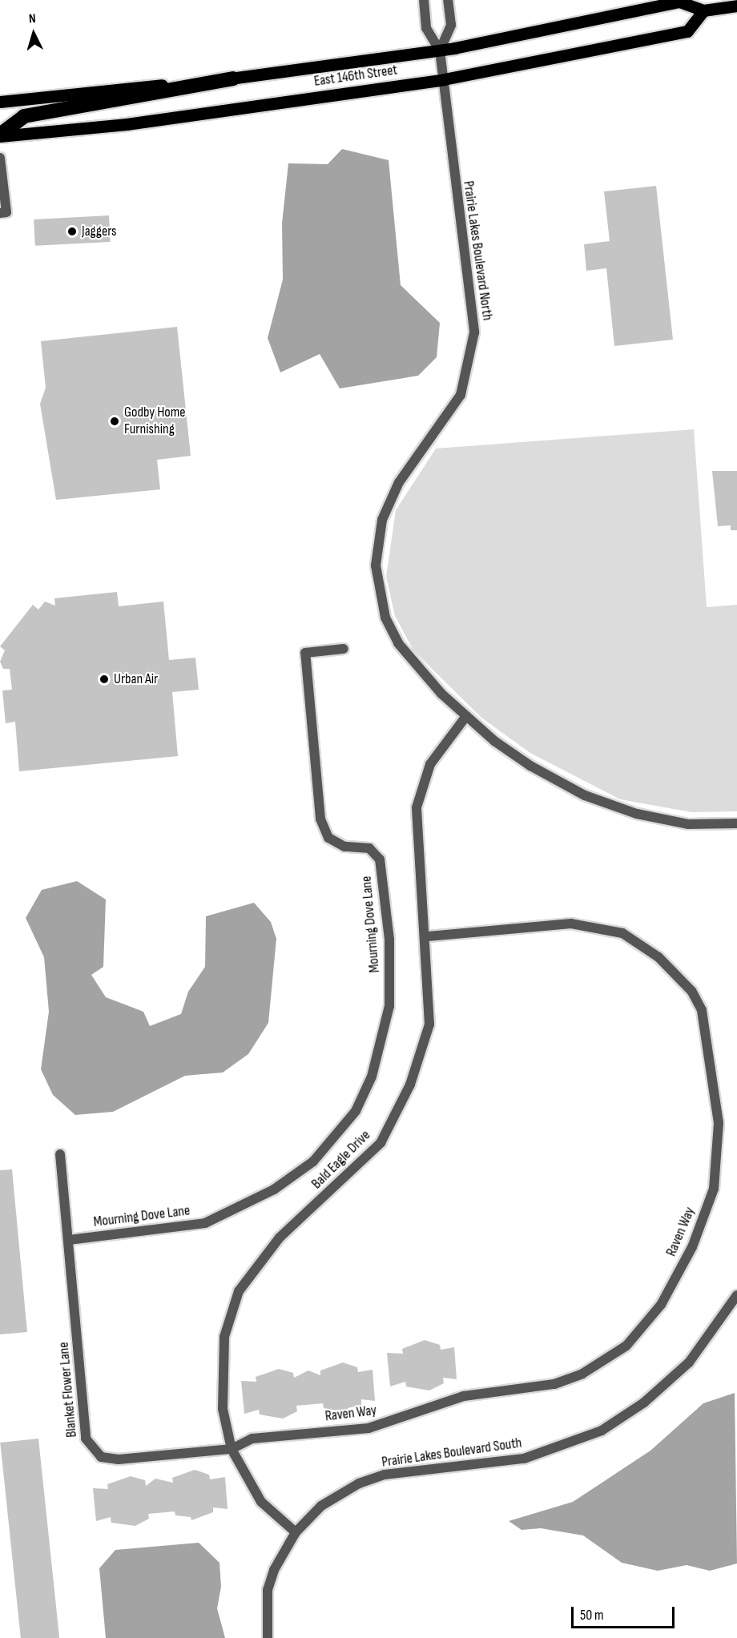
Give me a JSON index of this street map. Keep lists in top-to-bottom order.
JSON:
{
  "streets": {
    "main road": ["East 146th Street"],
    "street": [
      "Prairie Lakes Boulevard North",
      "Mourning Dove Lane",
      "Bald Eagle Drive",
      "Raven Way",
      "Blanket Flower Lane",
      "Prairie Lakes Boulevard South"
    ]
  },
  "crossings": [
    ["East 146th Street", "Prairie Lakes Boulevard North"],
    ["Prairie Lakes Boulevard North", "Bald Eagle Drive"],
    ["Mourning Dove Lane", "Blanket Flower Lane"],
    ["Bald Eagle Drive", "Raven Way"],
    ["Bald Eagle Drive", "Blanket Flower Lane"],
    ["Bald Eagle Drive", "Prairie Lakes Boulevard South"],
    ["Raven Way", "Blanket Flower Lane"]
  ],
  "places": ["Jaggers", "Godby Home Furnishing", "Urban Air"],
  "scale_bar": "50 m",
  "north": "top"
}
